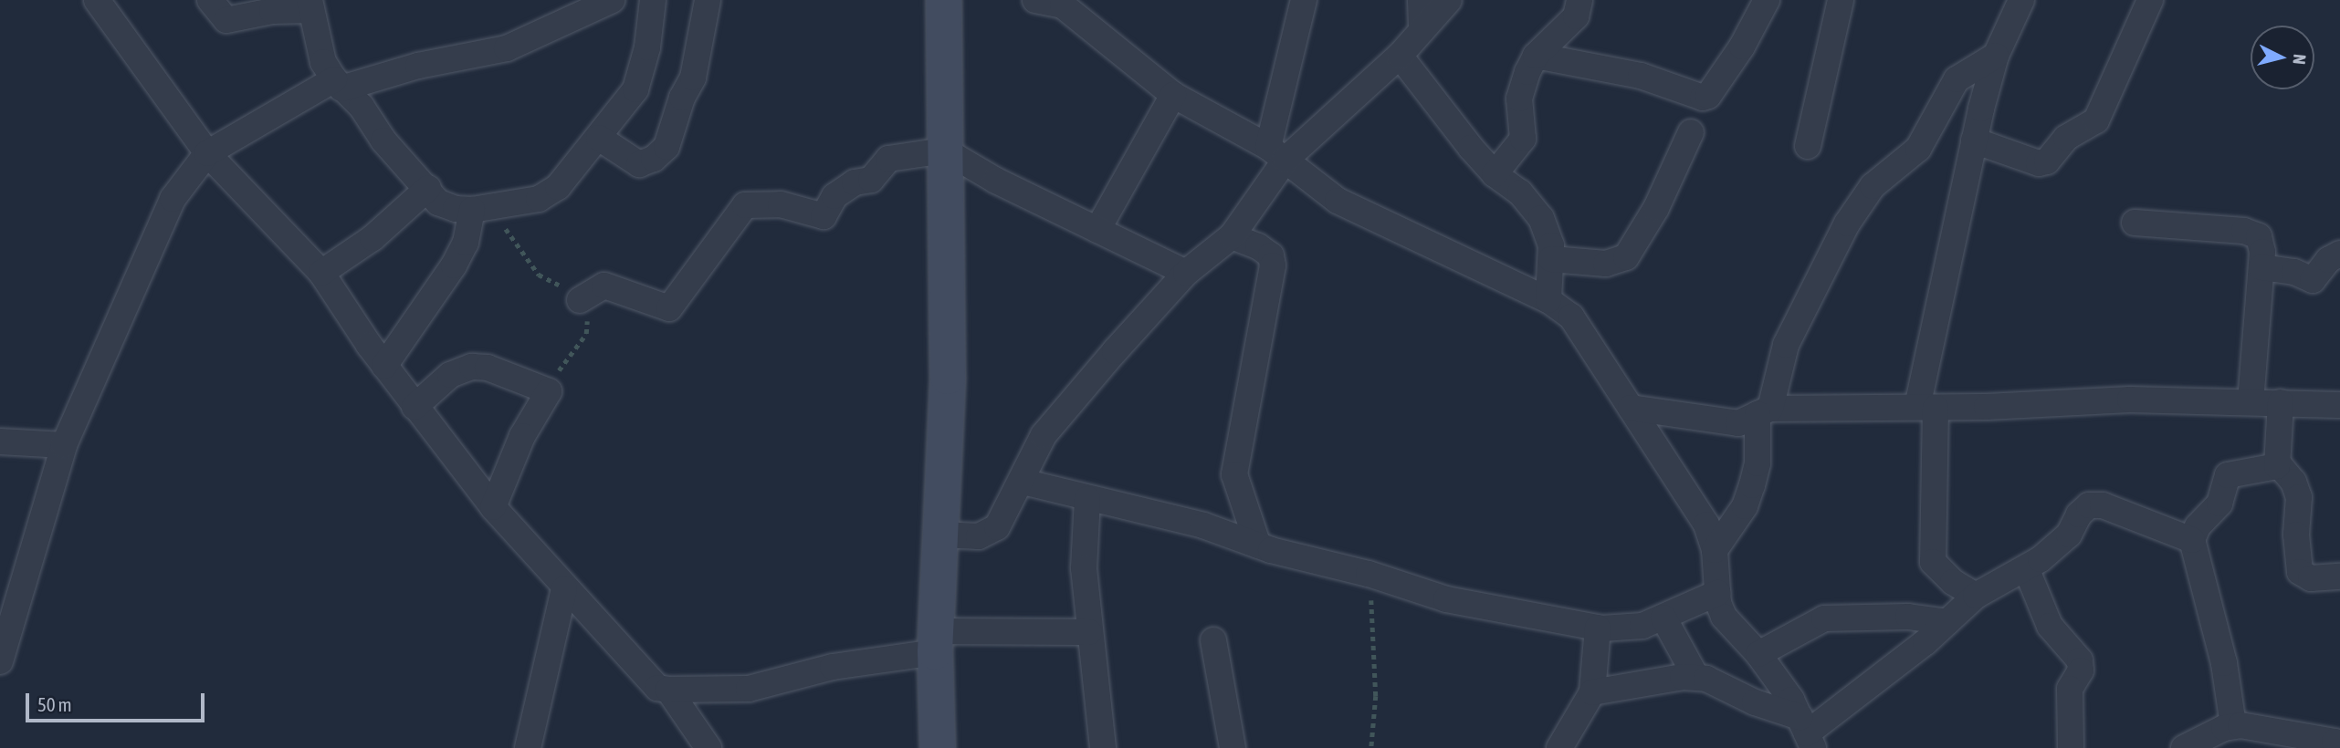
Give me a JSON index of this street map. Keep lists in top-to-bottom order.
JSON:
{
  "scale_bar": "50 m",
  "north": "right"
}
